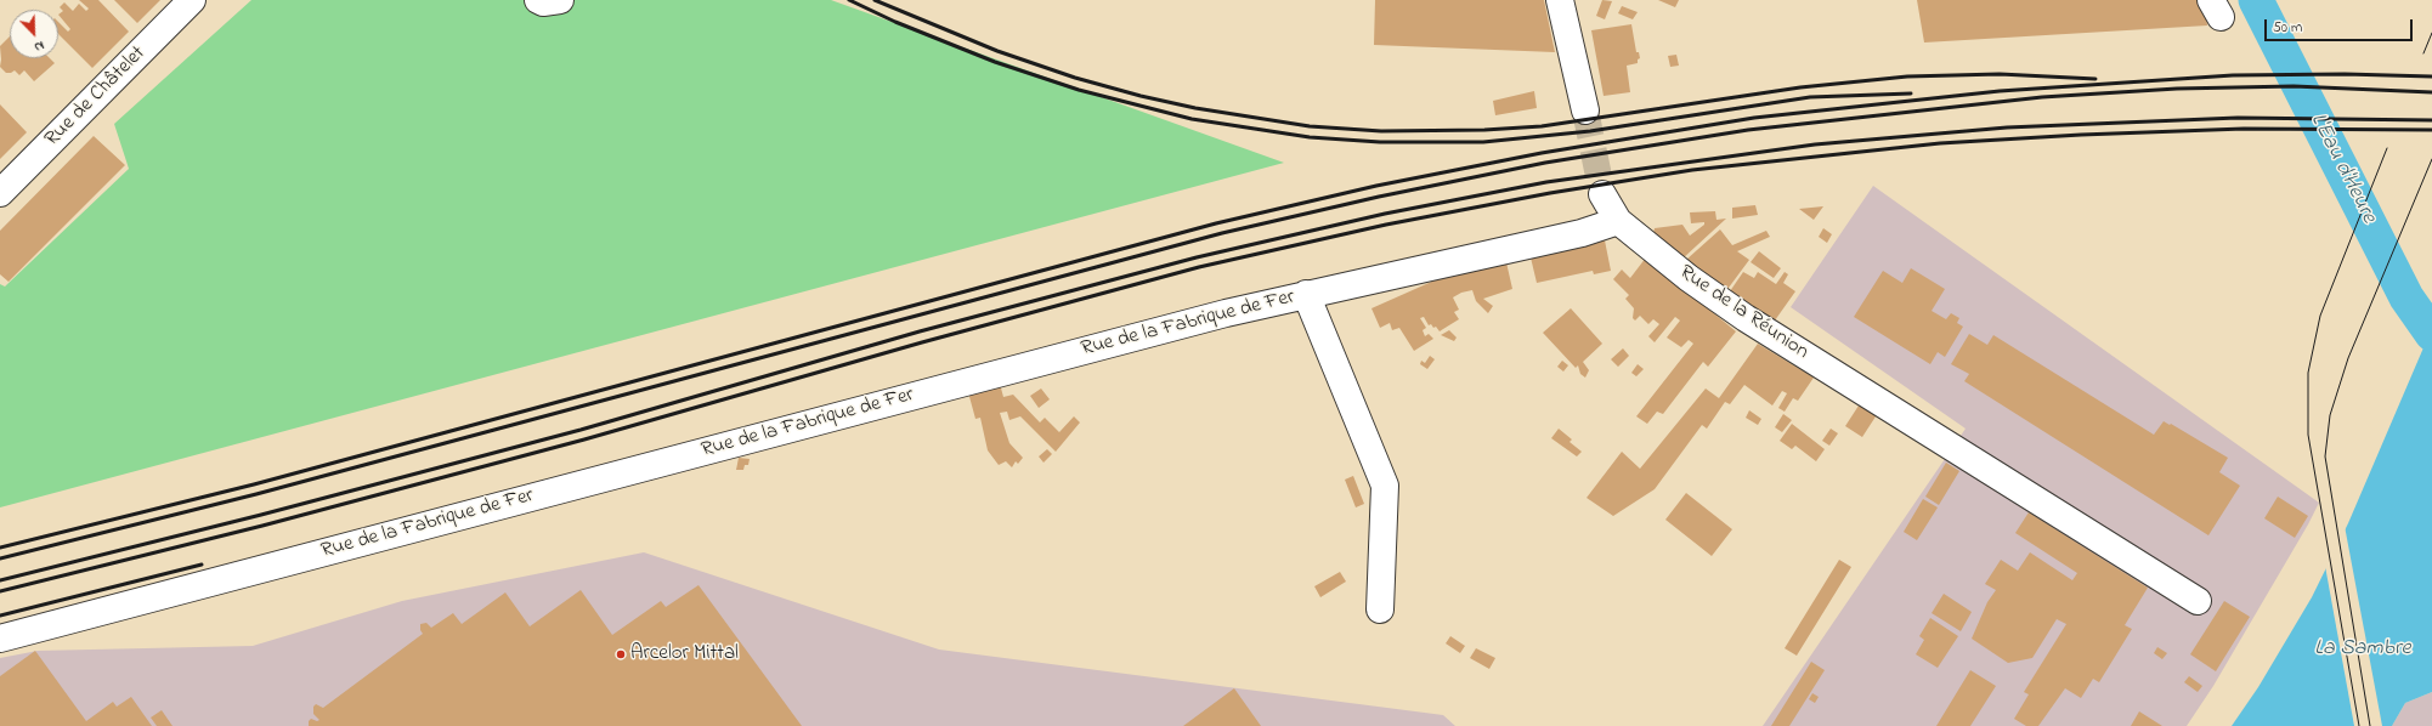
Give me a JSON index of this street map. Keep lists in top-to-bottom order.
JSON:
{
  "streets": {
    "street": ["Rue de Châtelet", "Rue de la Réunion", "Rue de la Fabrique de Fer"]
  },
  "crossings": [
    ["Rue de la Réunion", "Rue de la Fabrique de Fer"]
  ],
  "water": ["L'Eau d'Heure", "La Sambre"],
  "places": ["Arcelor Mittal"],
  "scale_bar": "50 m",
  "north": "bottom right"
}
